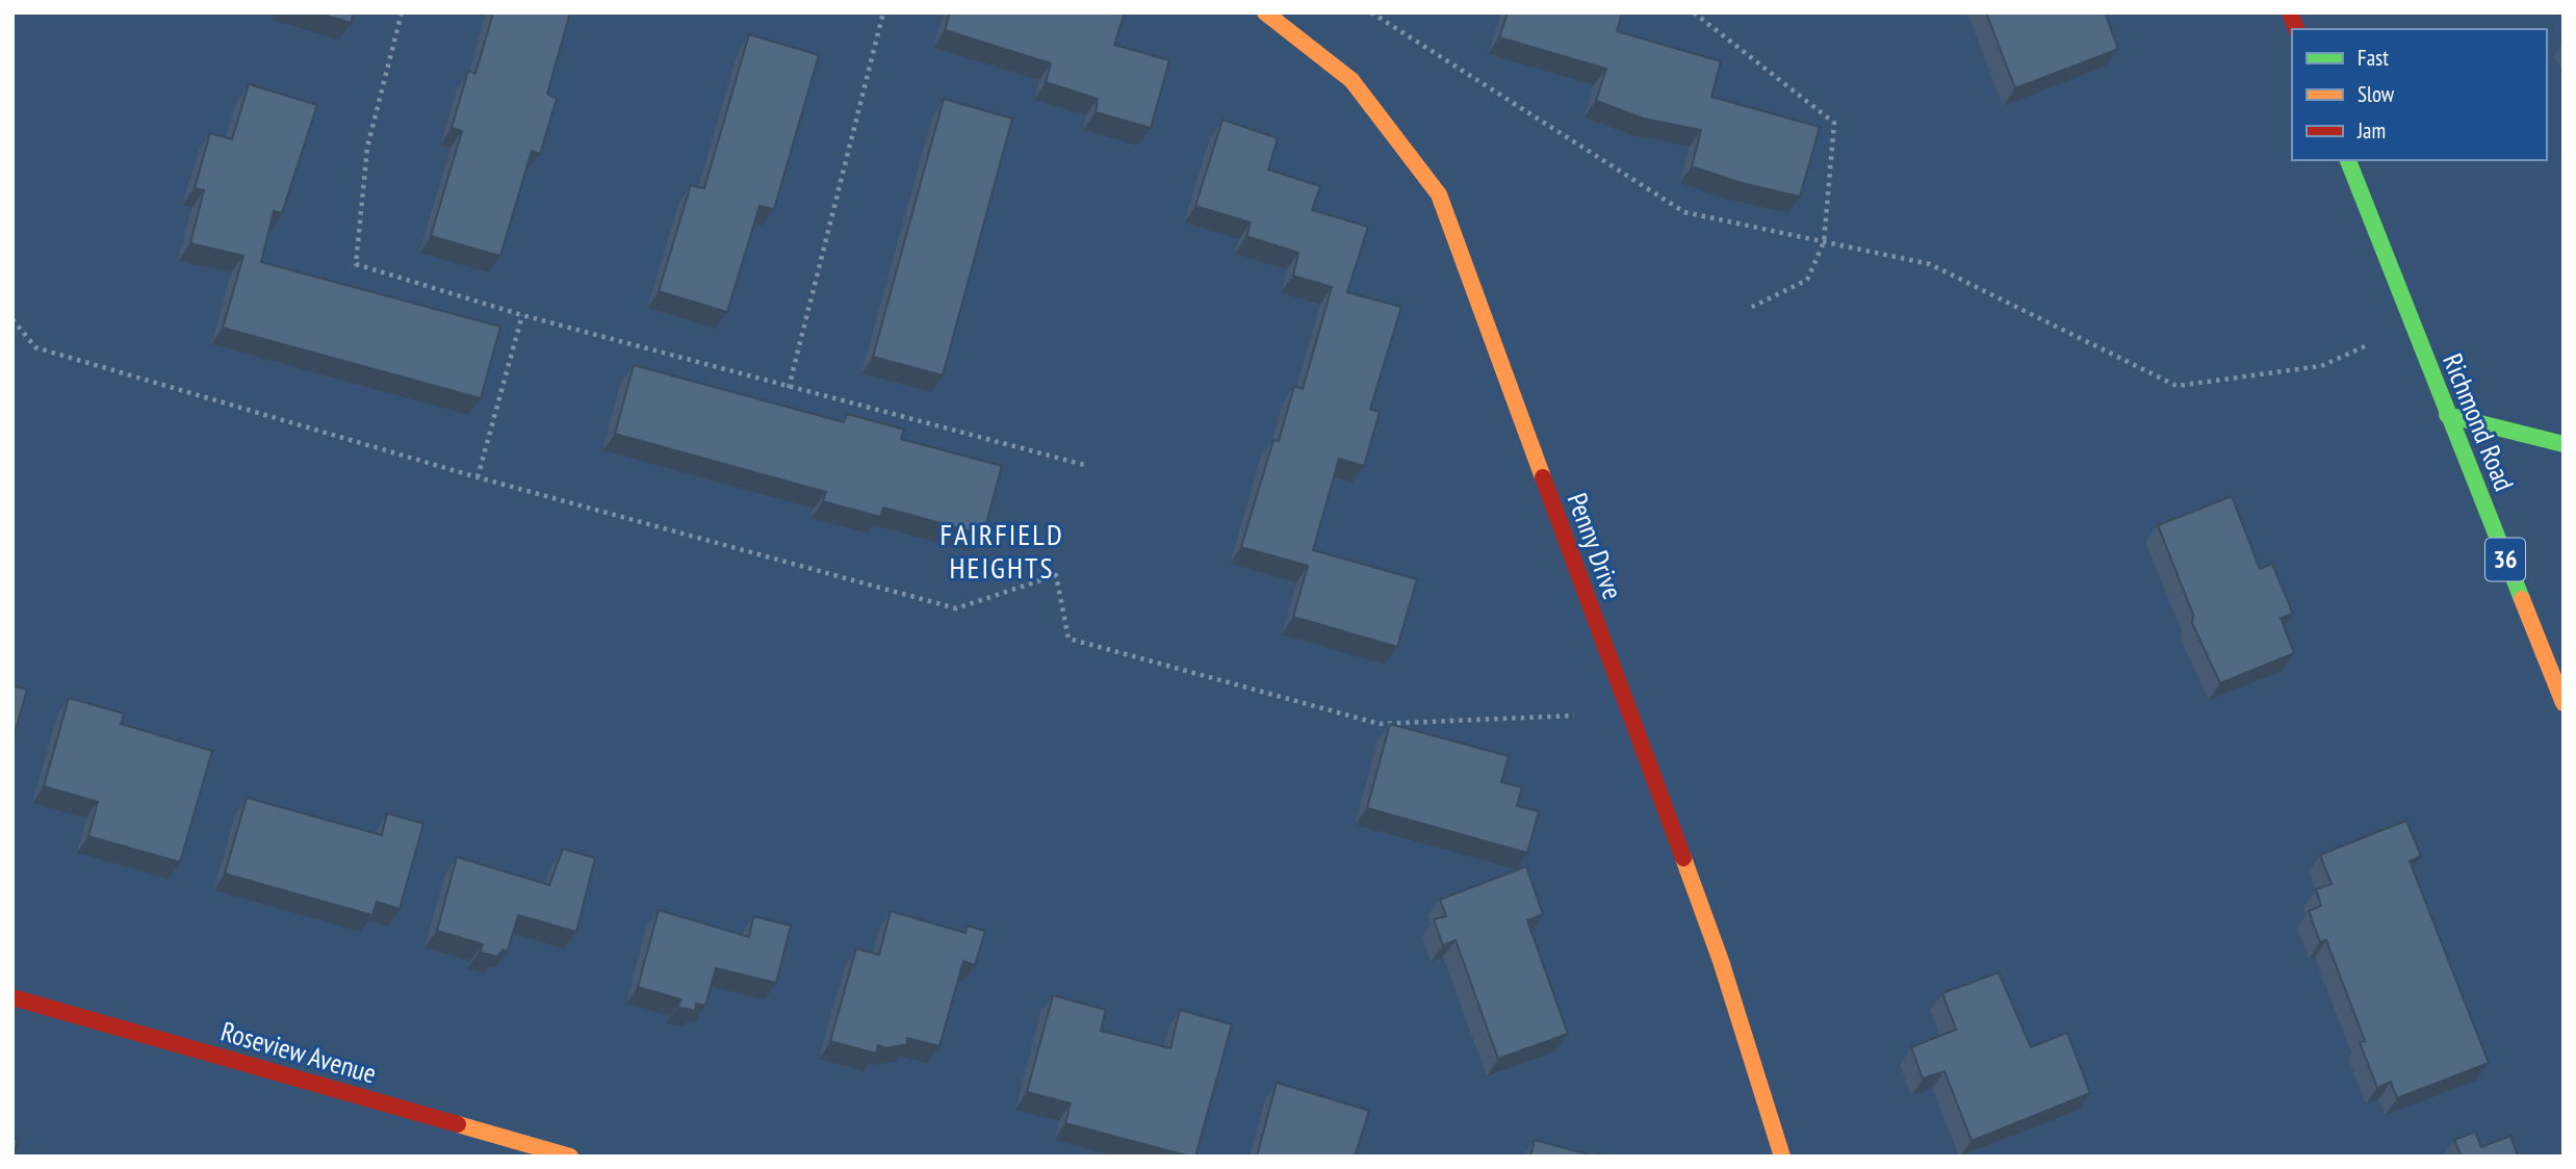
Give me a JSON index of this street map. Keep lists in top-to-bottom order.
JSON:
{
  "streets": {
    "street": [
      "Richmond Road",
      "Penny Drive",
      "36",
      "Roseview Avenue"
    ]
  },
  "districts": ["FAIRFIELD HEIGHTS"],
  "legend": ["Fast", "Slow", "Jam"]
}
